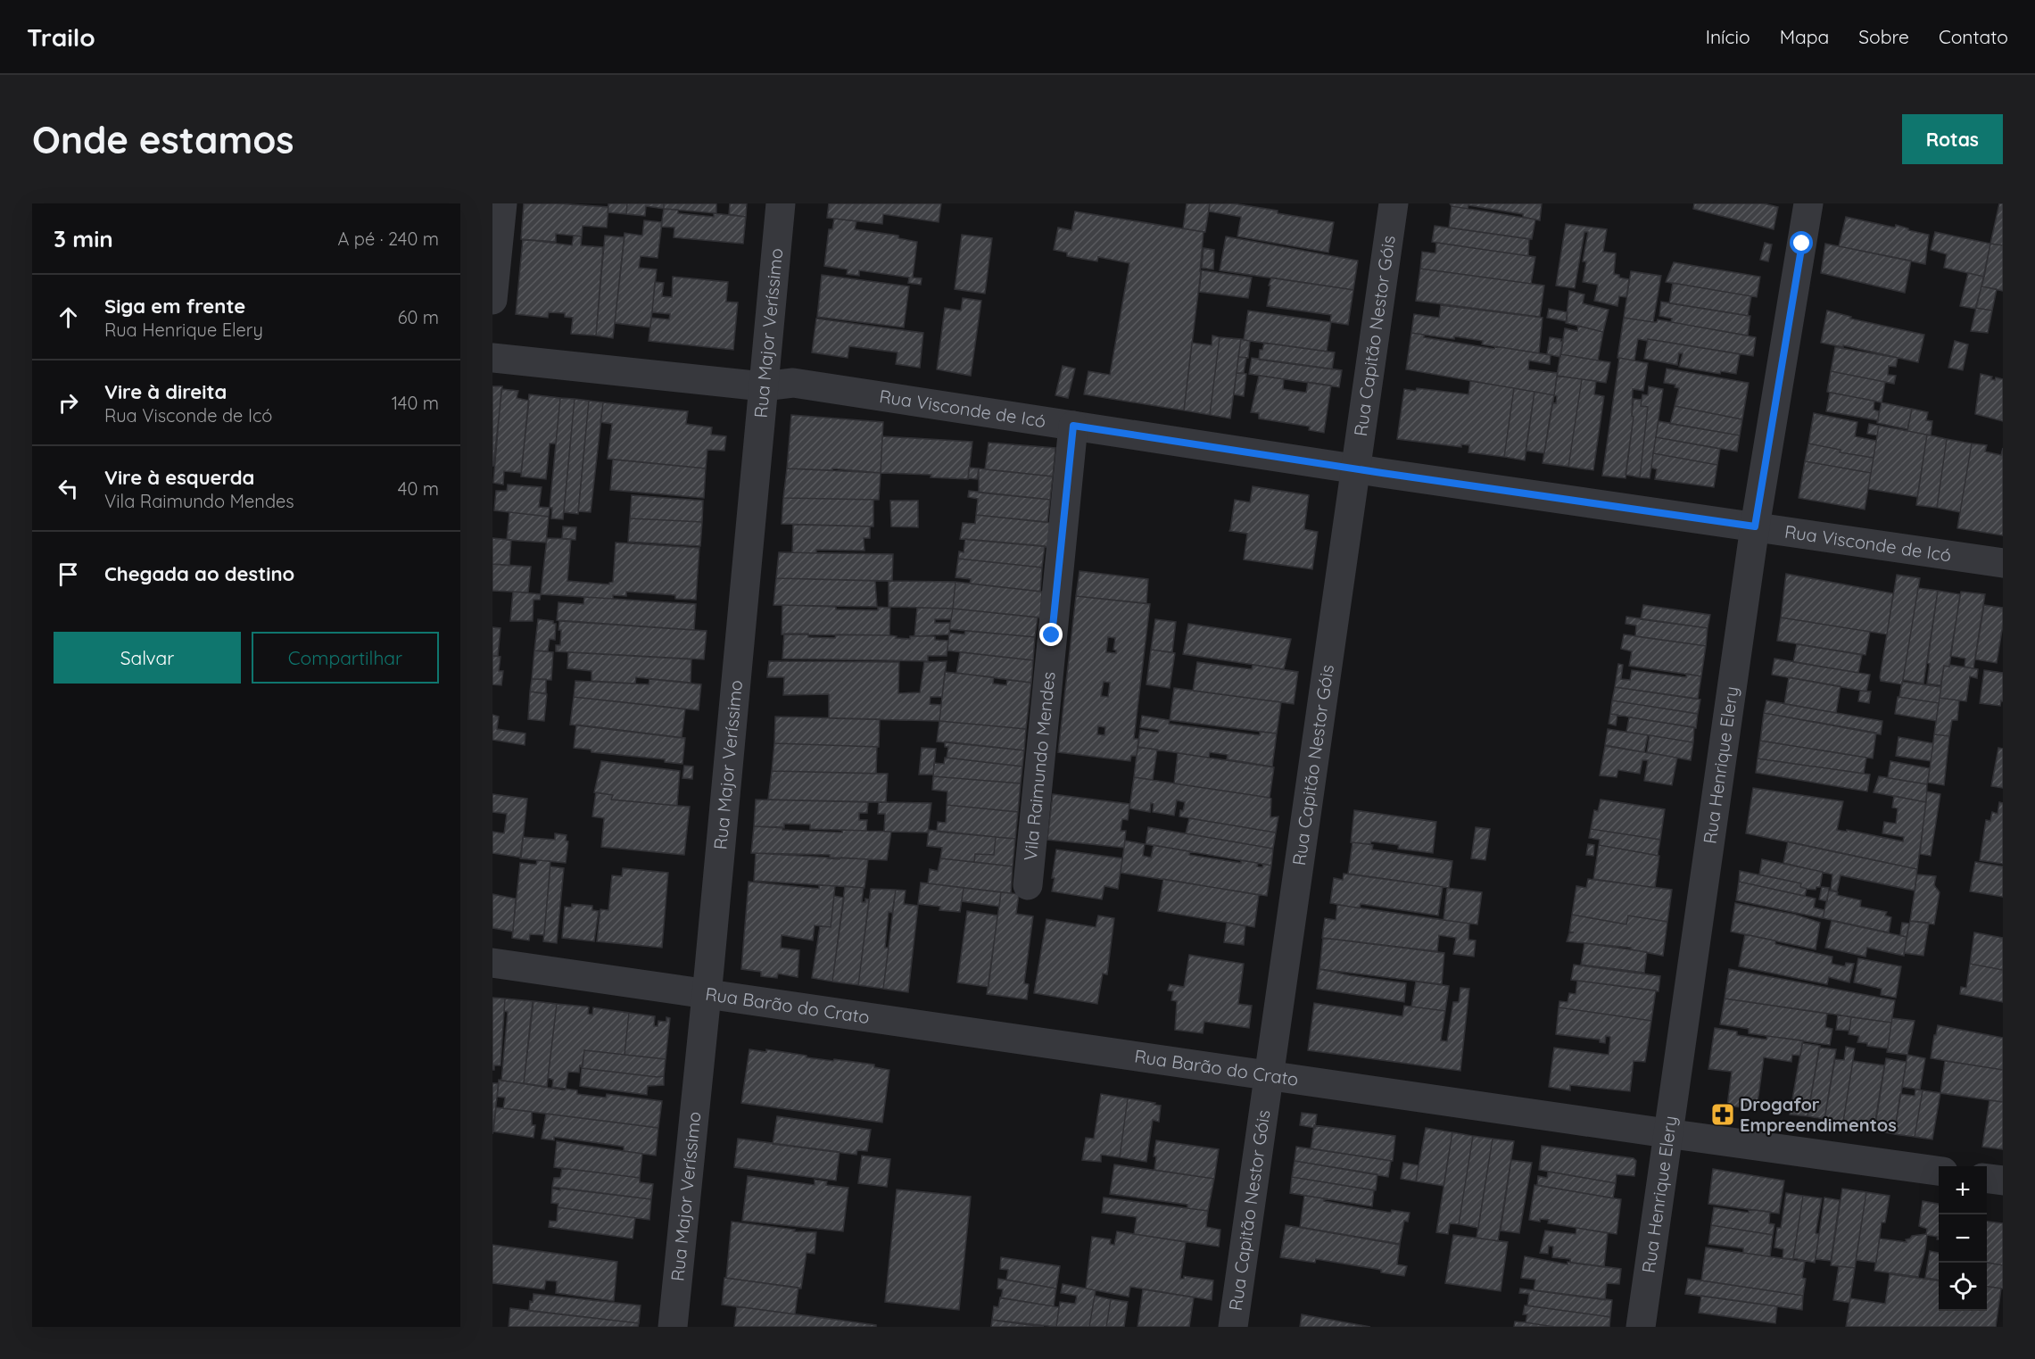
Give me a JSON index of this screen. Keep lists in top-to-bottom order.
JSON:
{
  "streets": {
    "street": [
      "Rua Major Veríssimo",
      "Rua Capitão Nestor Góis",
      "Rua Visconde de Icó",
      "Rua Henrique Elery",
      "Vila Raimundo Mendes",
      "Rua Barão do Crato"
    ]
  },
  "crossings": [
    ["Rua Major Veríssimo", "Rua Visconde de Icó"],
    ["Rua Major Veríssimo", "Rua Barão do Crato"],
    ["Rua Capitão Nestor Góis", "Rua Visconde de Icó"],
    ["Rua Capitão Nestor Góis", "Rua Barão do Crato"],
    ["Rua Visconde de Icó", "Rua Henrique Elery"],
    ["Rua Visconde de Icó", "Vila Raimundo Mendes"],
    ["Rua Henrique Elery", "Rua Barão do Crato"]
  ],
  "places": {
    "pharmacy": ["Drogafor Empreendimentos"]
  },
  "page": {
    "header": "Trailo",
    "nav": [
      "Início",
      "Mapa",
      "Sobre",
      "Contato"
    ],
    "buttons": [
      "Rotas",
      ["Salvar", "Compartilhar"]
    ],
    "title": "Onde estamos",
    "heading": ["3 min", "A pé · 240 m"],
    "list": [
      ["Siga em frente", "Rua Henrique Elery", "60 m"],
      ["Vire à direita", "Rua Visconde de Icó", "140 m"],
      ["Vire à esquerda", "Vila Raimundo Mendes", "40 m"],
      "Chegada ao destino"
    ],
    "map_buttons": ["+", "−"]
  }
}
